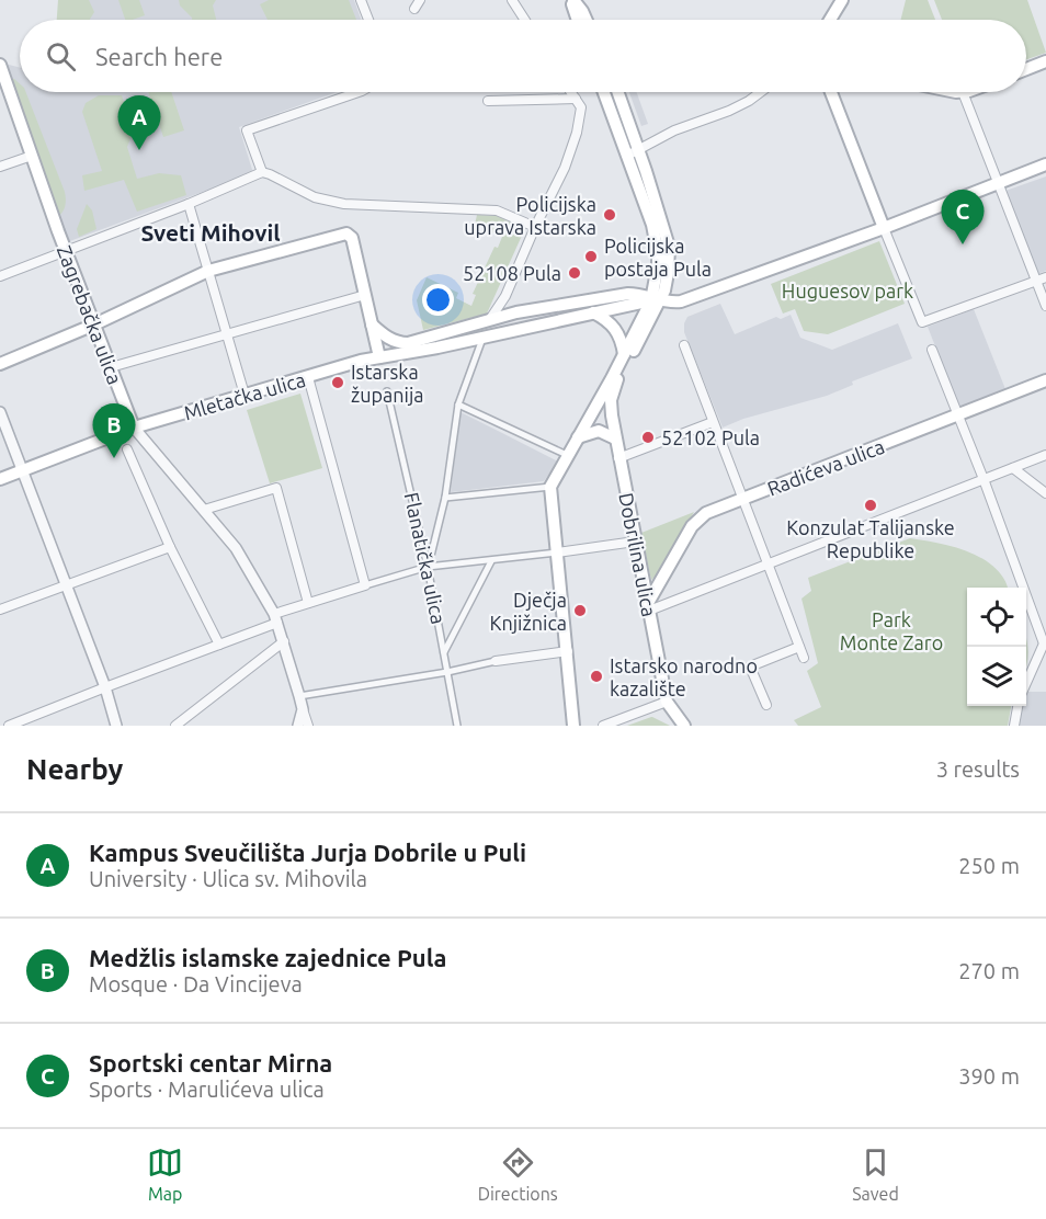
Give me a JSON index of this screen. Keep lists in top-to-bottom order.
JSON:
{
  "streets": {
    "main road": [
      "Zagrebačka ulica",
      "Mletačka ulica",
      "Radićeva ulica",
      "Dobrilina ulica"
    ],
    "street": ["Flanatička ulica"]
  },
  "crossings": [
    ["Zagrebačka ulica", "Mletačka ulica"],
    ["Radićeva ulica", "Dobrilina ulica"]
  ],
  "districts": ["Sveti Mihovil"],
  "parks": ["Huguesov park", "Park Monte Zaro"],
  "places": [
    "Policijska uprava Istarska",
    "Policijska postaja Pula",
    "52108 Pula",
    "Istarska županija",
    "52102 Pula",
    "Konzulat Talijanske Republike",
    "Dječja Knjižnica",
    "Istarsko narodno kazalište"
  ],
  "page": {
    "search": "Search here",
    "pins": ["A", "C", "B"],
    "heading": ["Nearby", "3 results"],
    "list": [
      {
        "mark": "A",
        "name": "Kampus Sveučilišta Jurja Dobrile u Puli",
        "note": "University · Ulica sv. Mihovila",
        "value": "250 m"
      },
      {
        "mark": "B",
        "name": "Medžlis islamske zajednice Pula",
        "note": "Mosque · Da Vincijeva",
        "value": "270 m"
      },
      {
        "mark": "C",
        "name": "Sportski centar Mirna",
        "note": "Sports · Marulićeva ulica",
        "value": "390 m"
      }
    ],
    "nav": ["Map", "Directions", "Saved"]
  }
}
